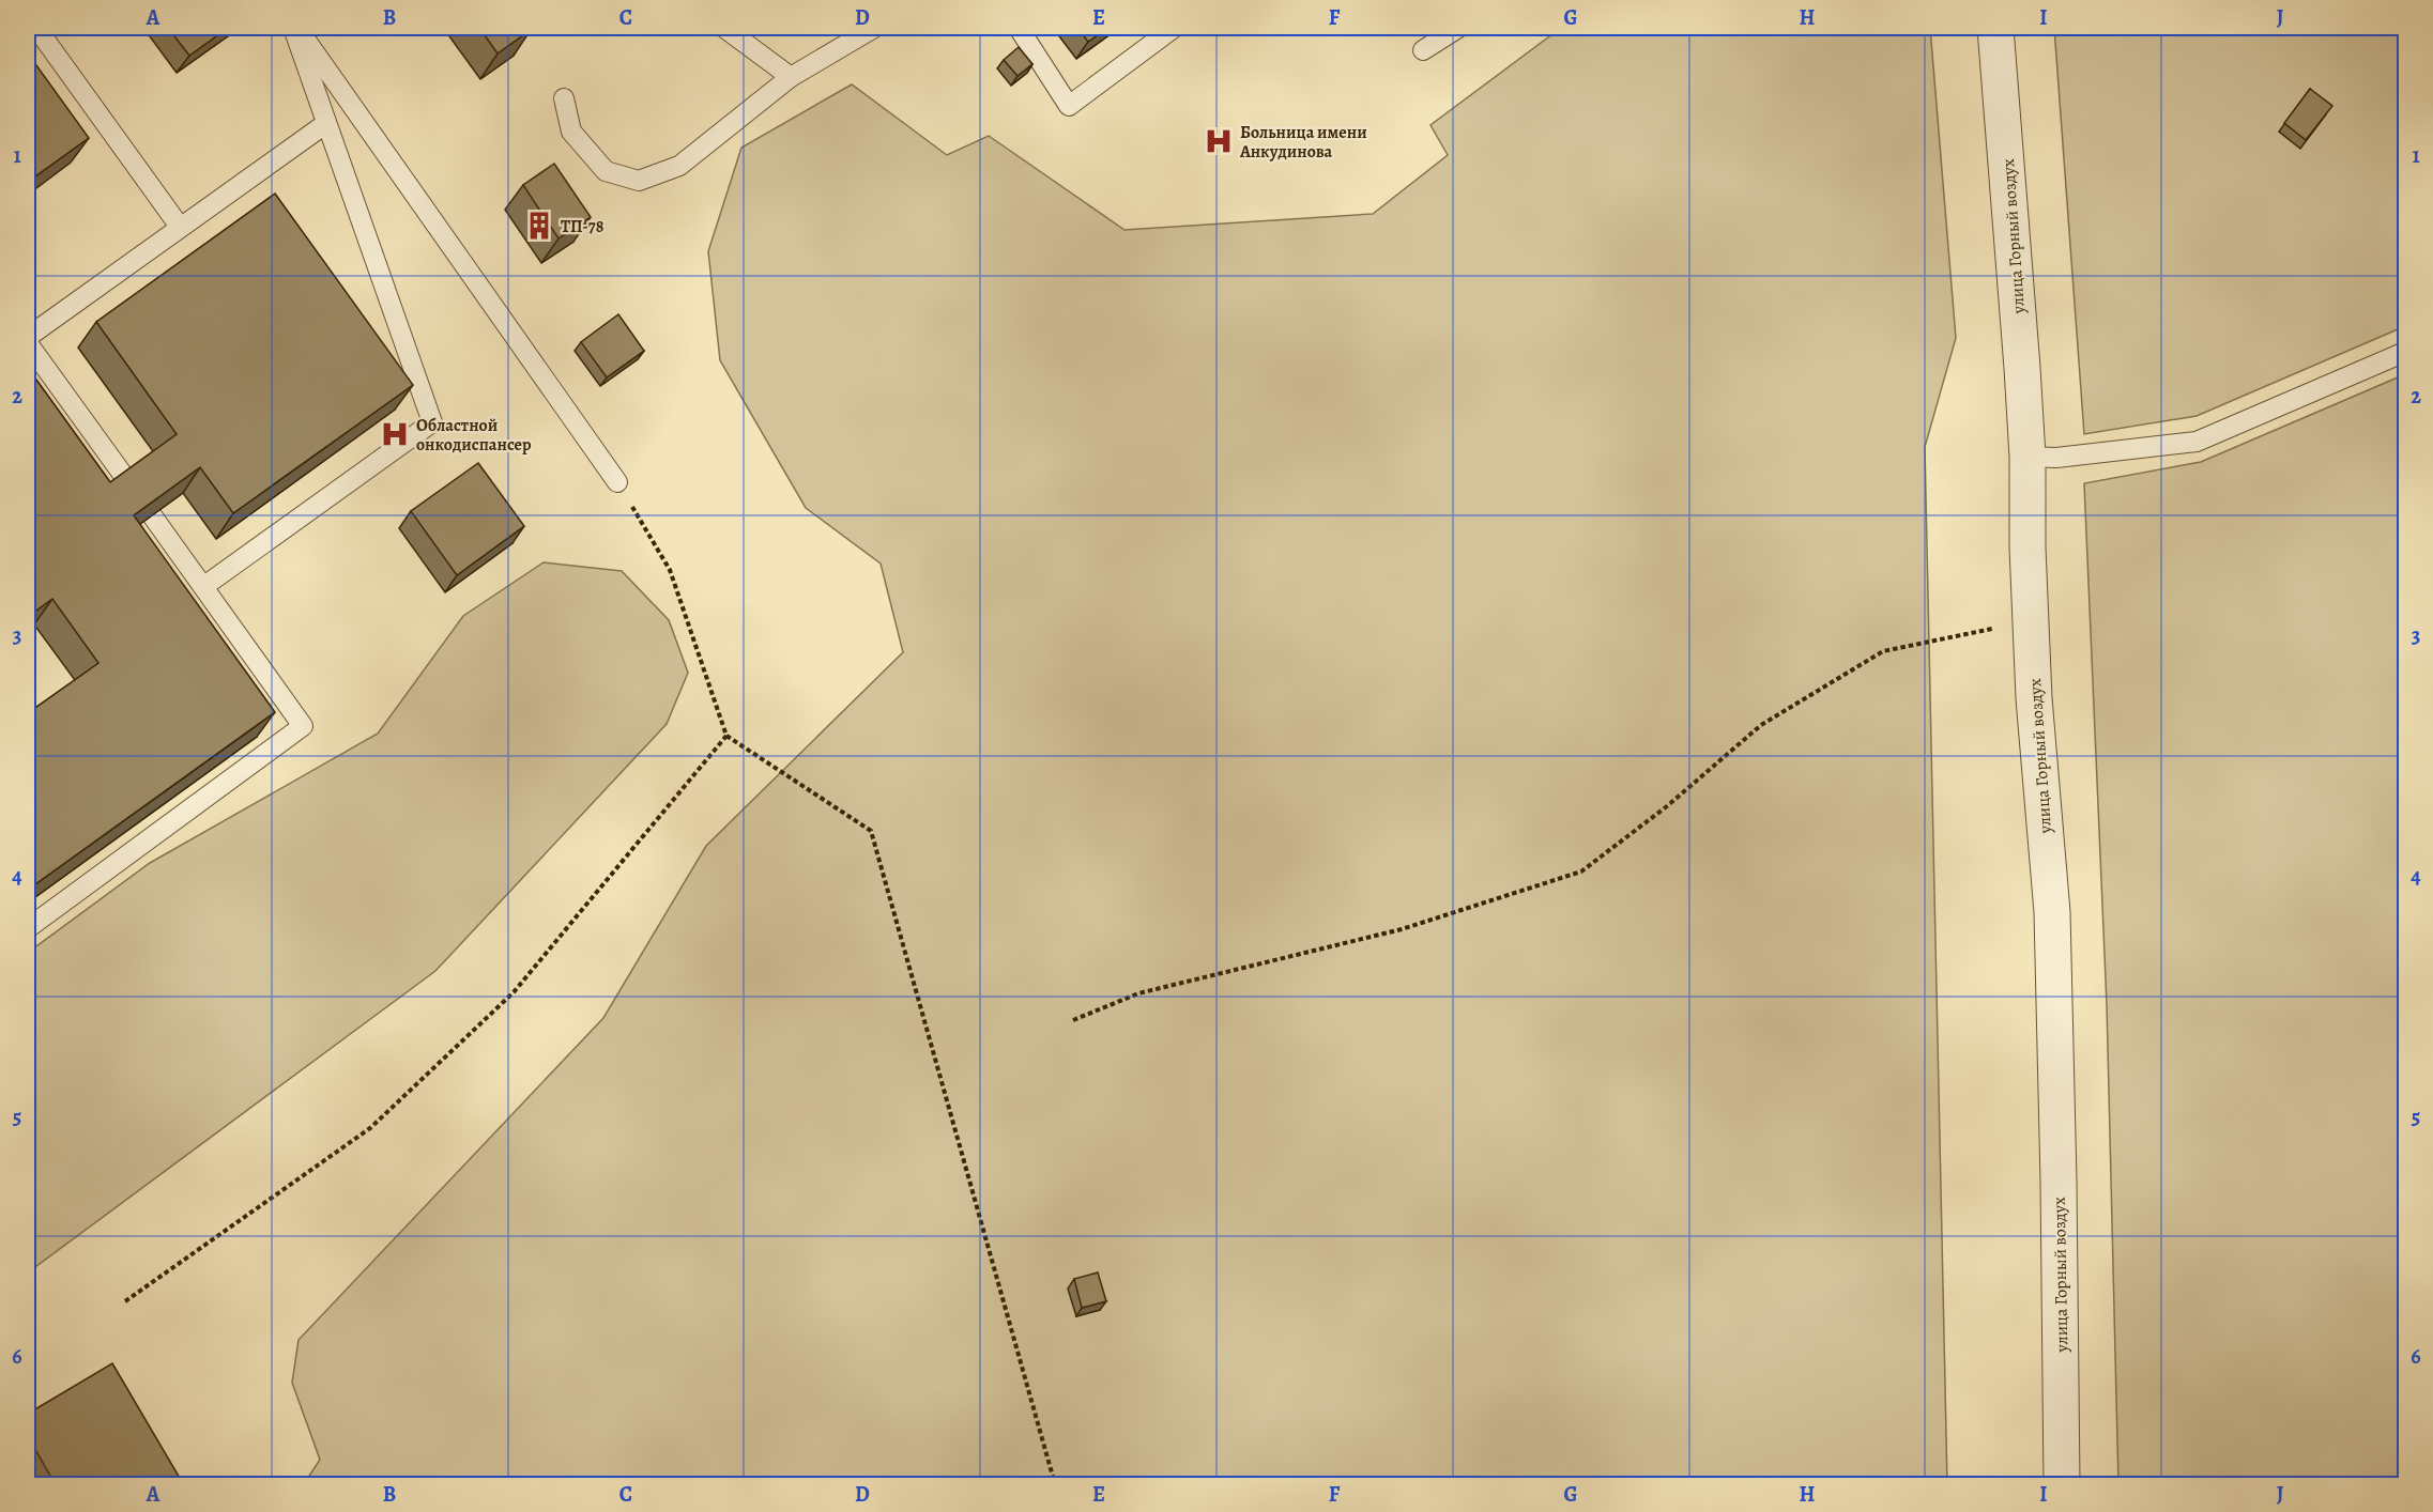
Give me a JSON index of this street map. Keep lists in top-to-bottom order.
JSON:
{
  "streets": {
    "street": ["улица Горный воздух"]
  },
  "places": {
    "hospital": ["Больница имени Анкудинова", "Областной онкодиспансер"],
    "building": ["ТП-78"]
  },
  "grid": {
    "columns": [
      "A",
      "B",
      "C",
      "D",
      "E",
      "F",
      "G",
      "H",
      "I",
      "J"
    ],
    "rows": [
      "1",
      "2",
      "3",
      "4",
      "5",
      "6"
    ]
  }
}
